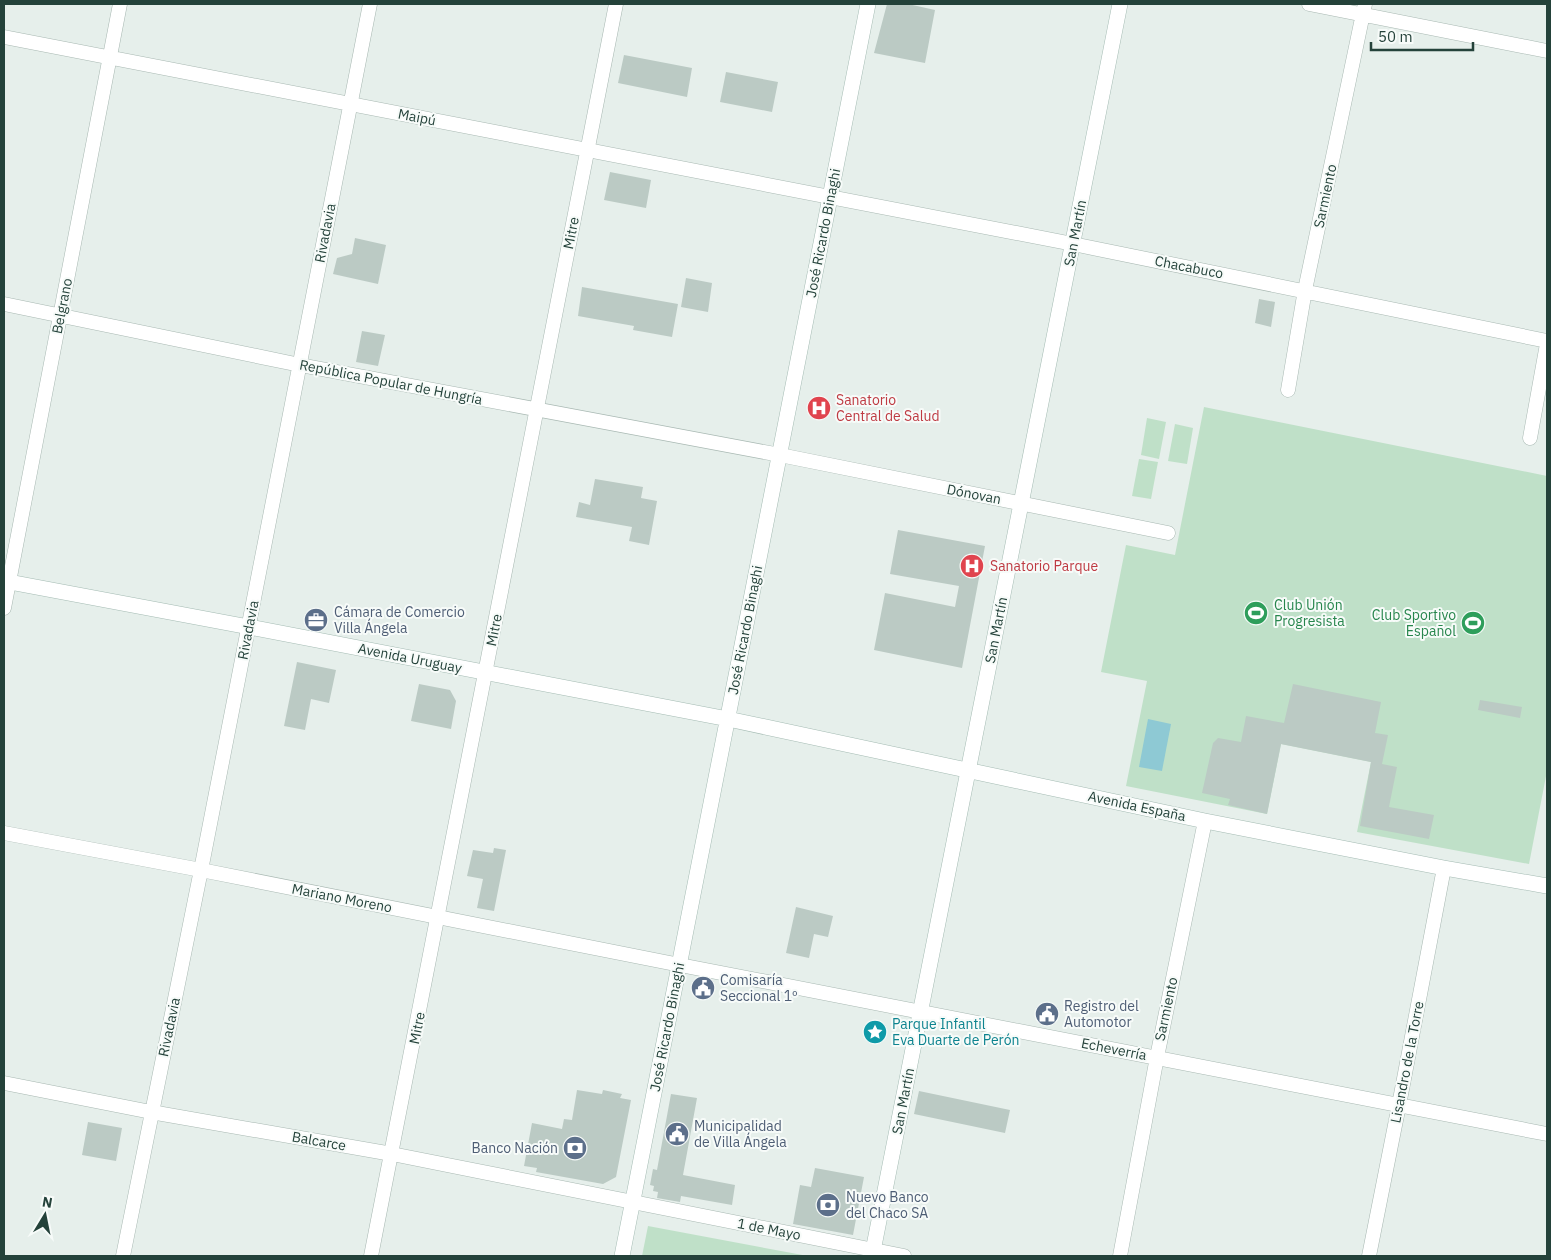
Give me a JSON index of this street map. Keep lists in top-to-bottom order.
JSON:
{
  "streets": {
    "street": [
      "Maipú",
      "Sarmiento",
      "Rivadavia",
      "Mitre",
      "José Ricardo Binaghi",
      "San Martín",
      "Chacabuco",
      "Belgrano",
      "República Popular de Hungría",
      "Dónovan",
      "Avenida Uruguay",
      "Avenida España",
      "Mariano Moreno",
      "Echeverría",
      "Lisandro de la Torre",
      "Balcarce",
      "1 de Mayo"
    ]
  },
  "crossings": [
    ["Maipú", "Rivadavia"],
    ["Maipú", "Mitre"],
    ["Maipú", "José Ricardo Binaghi"],
    ["Maipú", "Chacabuco"],
    ["Maipú", "Belgrano"],
    ["Sarmiento", "Chacabuco"],
    ["Sarmiento", "Avenida España"],
    ["Sarmiento", "Echeverría"],
    ["Rivadavia", "República Popular de Hungría"],
    ["Rivadavia", "Avenida Uruguay"],
    ["Rivadavia", "Mariano Moreno"],
    ["Rivadavia", "Balcarce"],
    ["Mitre", "República Popular de Hungría"],
    ["Mitre", "Avenida Uruguay"],
    ["Mitre", "Mariano Moreno"],
    ["Mitre", "Balcarce"],
    ["José Ricardo Binaghi", "Chacabuco"],
    ["José Ricardo Binaghi", "República Popular de Hungría"],
    ["José Ricardo Binaghi", "Dónovan"],
    ["José Ricardo Binaghi", "Avenida Uruguay"],
    ["José Ricardo Binaghi", "Avenida España"],
    ["José Ricardo Binaghi", "Mariano Moreno"],
    ["José Ricardo Binaghi", "Echeverría"],
    ["José Ricardo Binaghi", "Balcarce"],
    ["José Ricardo Binaghi", "1 de Mayo"],
    ["San Martín", "Chacabuco"],
    ["San Martín", "Dónovan"],
    ["San Martín", "Avenida España"],
    ["San Martín", "Echeverría"],
    ["San Martín", "1 de Mayo"],
    ["Belgrano", "República Popular de Hungría"],
    ["Belgrano", "Avenida Uruguay"],
    ["República Popular de Hungría", "Dónovan"],
    ["Avenida Uruguay", "Avenida España"],
    ["Avenida España", "Lisandro de la Torre"],
    ["Mariano Moreno", "Echeverría"],
    ["Echeverría", "Lisandro de la Torre"],
    ["Balcarce", "1 de Mayo"]
  ],
  "places": {
    "hospital": ["Sanatorio Central de Salud", "Sanatorio Parque"],
    "sports": ["Club Unión Progresista", "Club Sportivo Español"],
    "office": ["Cámara de Comercio Villa Ángela"],
    "public building": ["Comisaría Seccional 1º", "Registro del Automotor", "Municipalidad de Villa Ángela"],
    "place": ["Parque Infantil Eva Duarte de Perón"],
    "bank": ["Banco Nación", "Nuevo Banco del Chaco SA"]
  },
  "scale_bar": "50 m",
  "north": "top"
}
